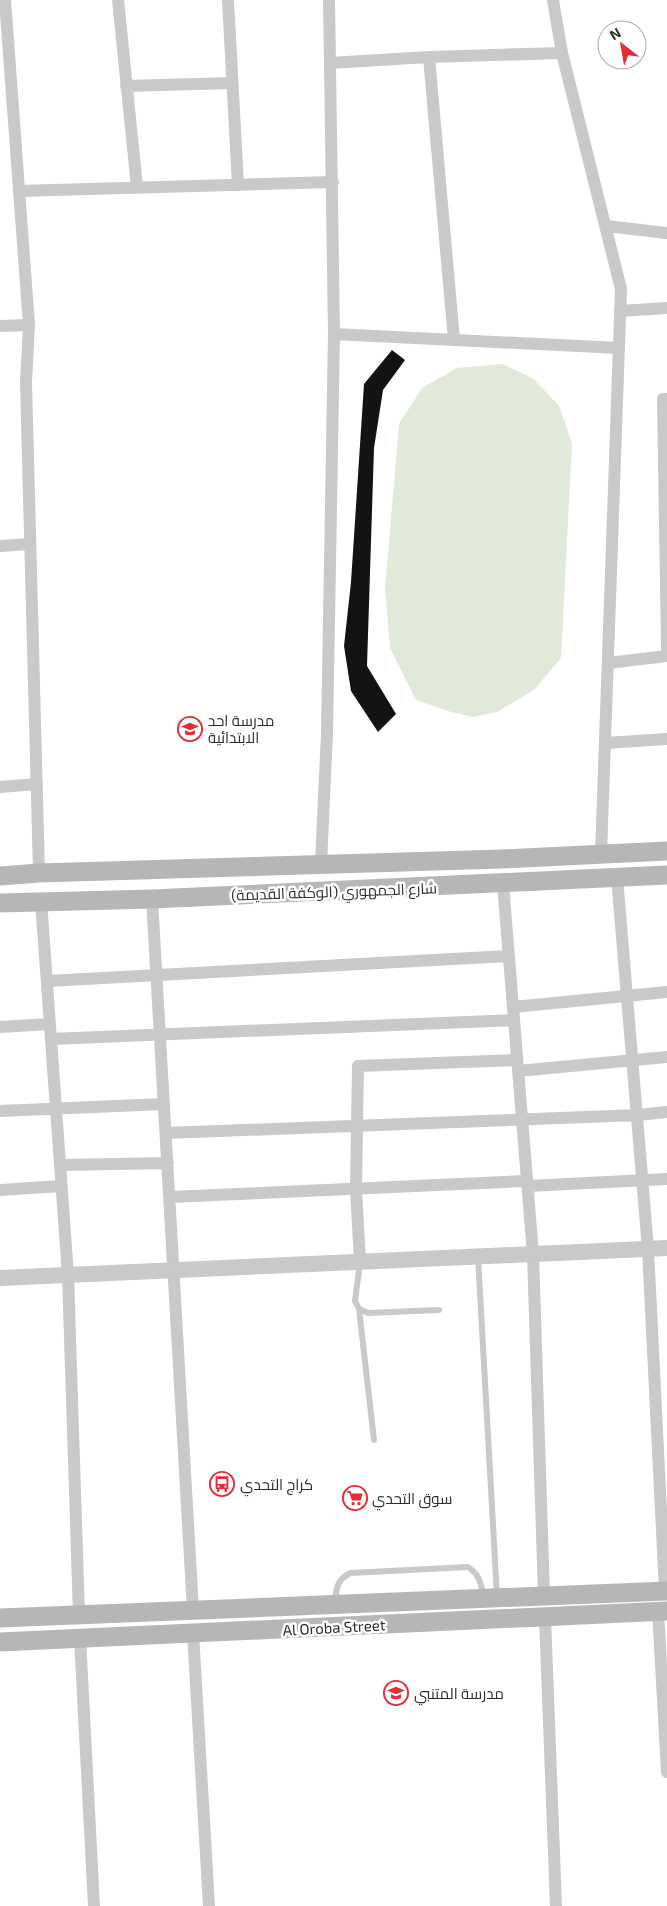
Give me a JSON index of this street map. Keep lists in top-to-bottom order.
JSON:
{
  "streets": {
    "main road": ["شارع الجمهوري (الوكفة القديمة)", "Al Oroba Street"]
  },
  "places": {
    "school or university": ["مدرسة احد الابتدائية", "مدرسة المتنبي"],
    "bus stop": ["كراج التحدي"],
    "supermarket": ["سوق التحدي"]
  },
  "north": "top left"
}
